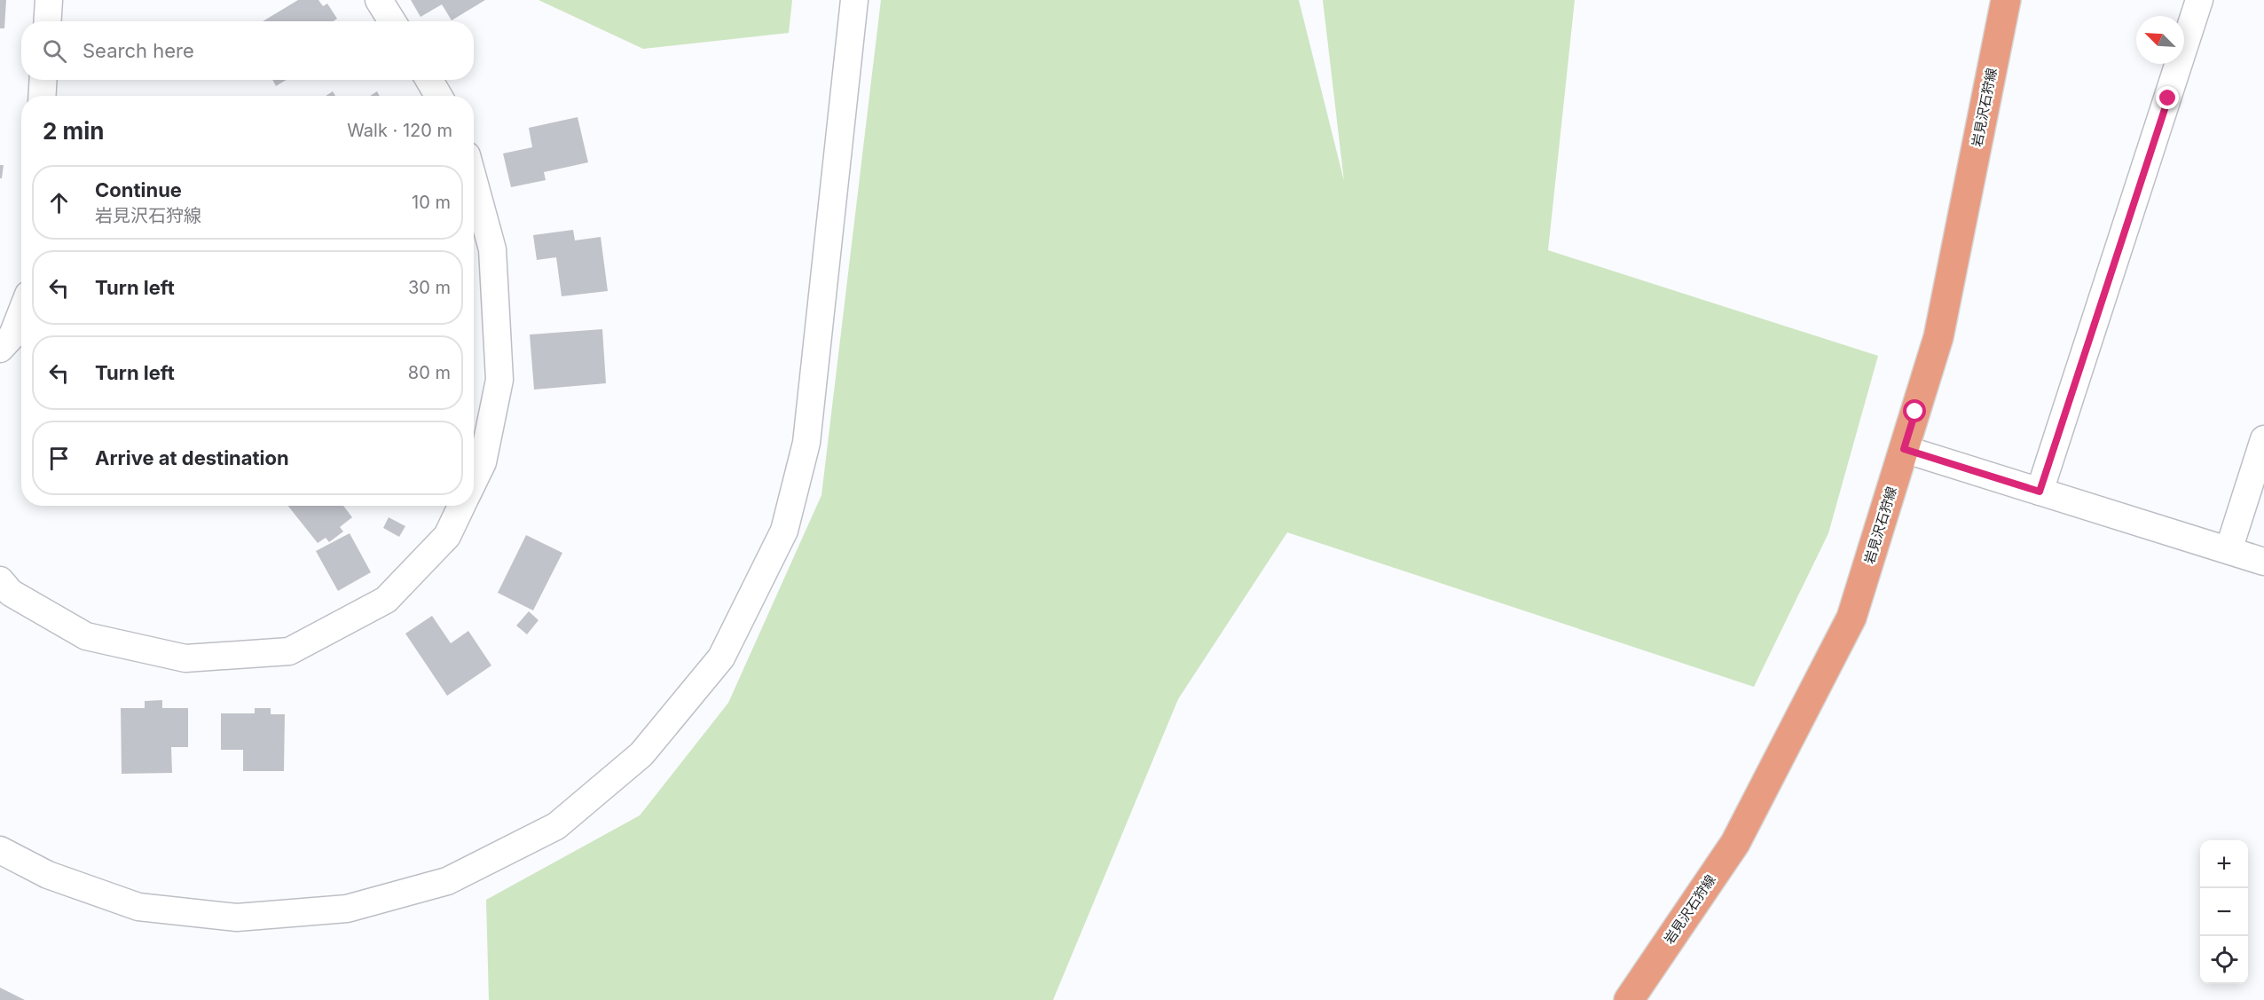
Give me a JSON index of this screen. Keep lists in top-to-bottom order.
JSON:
{
  "streets": {
    "main road": ["岩見沢石狩線"]
  },
  "north": "top left",
  "page": {
    "search": "Search here",
    "heading": ["2 min", "Walk · 120 m"],
    "list": [
      ["Continue", "岩見沢石狩線", "10 m"],
      ["Turn left", "30 m"],
      ["Turn left", "80 m"],
      "Arrive at destination"
    ],
    "map_buttons": ["+", "−"]
  }
}
